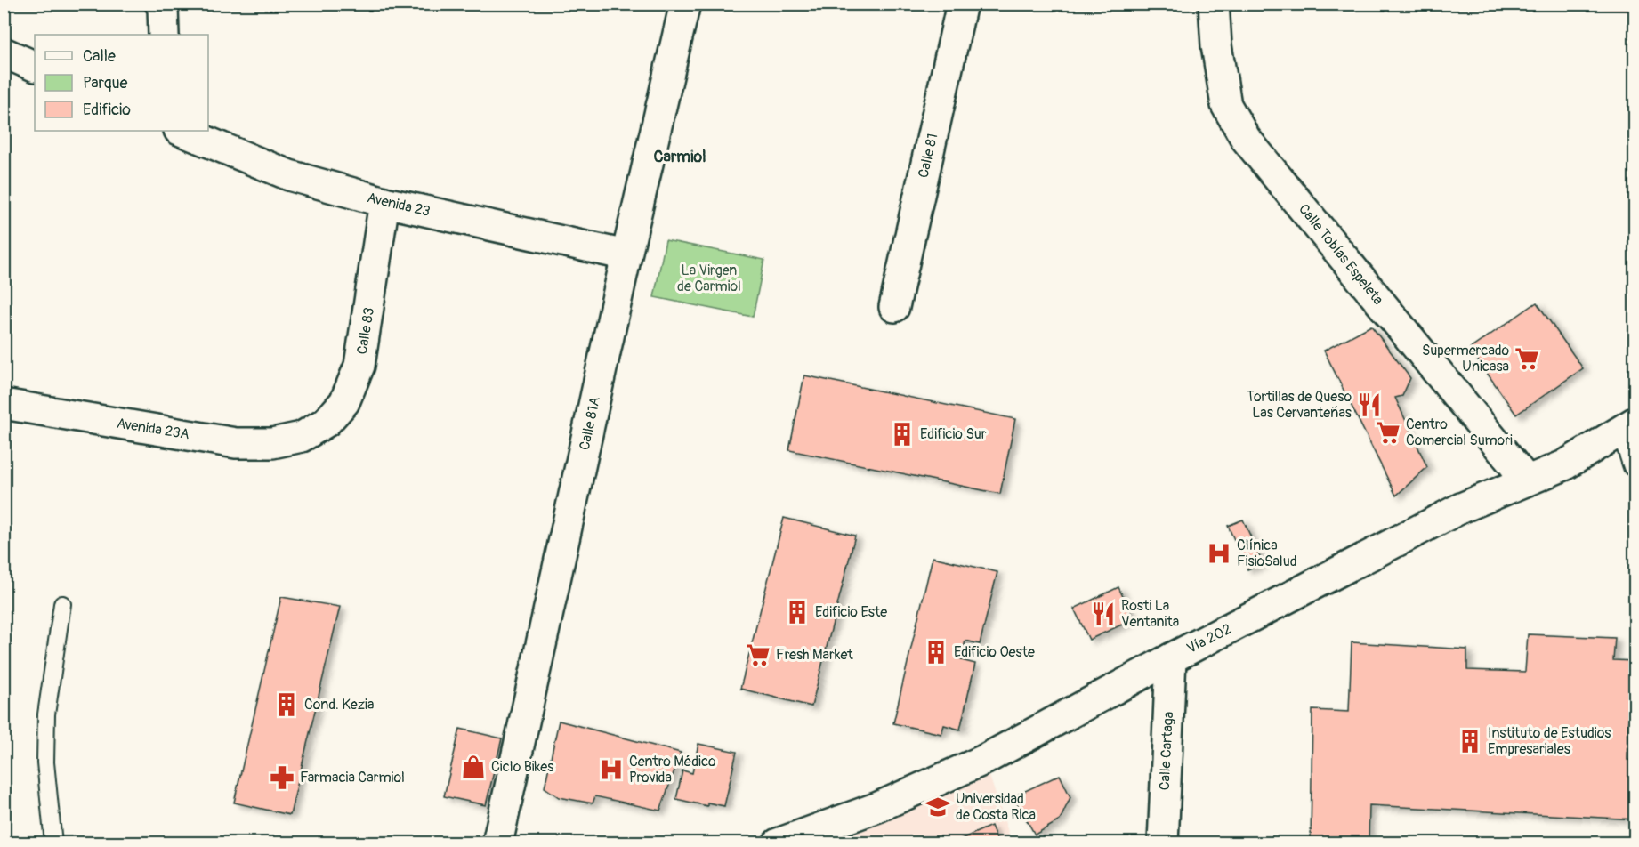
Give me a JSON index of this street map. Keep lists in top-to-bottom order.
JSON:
{
  "streets": {
    "street": [
      "Calle 81",
      "Avenida 23",
      "Calle Tobías Espeleta",
      "Calle 83",
      "Calle 81A",
      "Avenida 23A",
      "Vía 202",
      "Calle Cartaga"
    ]
  },
  "crossings": [
    ["Avenida 23", "Calle 83"],
    ["Avenida 23", "Calle 81A"],
    ["Calle Tobías Espeleta", "Vía 202"],
    ["Calle 83", "Avenida 23A"],
    ["Vía 202", "Calle Cartaga"]
  ],
  "districts": ["Carmiol"],
  "parks": ["La Virgen de Carmiol"],
  "places": {
    "supermarket": ["Supermercado Unicasa", "Centro Comercial Sumori", "Fresh Market"],
    "restaurant": ["Tortillas de Queso Las Cervanteñas", "Rosti La Ventanita"],
    "building": [
      "Edificio Sur",
      "Edificio Este",
      "Edificio Oeste",
      "Cond. Kezia",
      "Instituto de Estudios Empresariales"
    ],
    "hospital": ["Clínica FisioSalud", "Centro Médico Provida"],
    "shop": ["Ciclo Bikes"],
    "pharmacy": ["Farmacia Carmiol"],
    "school or university": ["Universidad de Costa Rica"]
  },
  "legend": ["Calle", "Parque", "Edificio"]
}
